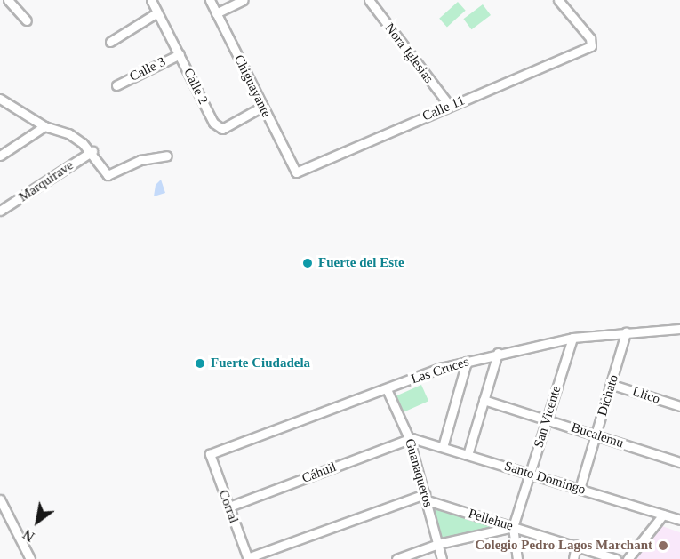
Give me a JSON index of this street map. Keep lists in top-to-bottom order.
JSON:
{
  "streets": {
    "street": [
      "Nora Iglesias",
      "Calle 3",
      "Calle 2",
      "Chiguayante",
      "Calle 11",
      "Marquirave",
      "Las Cruces",
      "Dichato",
      "Llico",
      "San Vicente",
      "Bucalemu",
      "Cáhuil",
      "Guanaqueros",
      "Santo Domingo",
      "Corral",
      "Pellehue"
    ]
  },
  "crossings": [
    ["Nora Iglesias", "Calle 11"],
    ["Calle 3", "Calle 2"],
    ["Calle 2", "Chiguayante"],
    ["Chiguayante", "Calle 11"],
    ["Las Cruces", "Dichato"],
    ["Las Cruces", "San Vicente"],
    ["Las Cruces", "Guanaqueros"],
    ["Las Cruces", "Corral"],
    ["Dichato", "Llico"],
    ["Dichato", "Bucalemu"],
    ["Dichato", "Santo Domingo"],
    ["San Vicente", "Bucalemu"],
    ["San Vicente", "Santo Domingo"],
    ["San Vicente", "Pellehue"],
    ["Cáhuil", "Guanaqueros"],
    ["Cáhuil", "Santo Domingo"],
    ["Cáhuil", "Corral"],
    ["Guanaqueros", "Santo Domingo"],
    ["Guanaqueros", "Pellehue"]
  ],
  "places": ["Fuerte del Este", "Fuerte Ciudadela", "Colegio Pedro Lagos Marchant"],
  "north": "bottom left"
}
